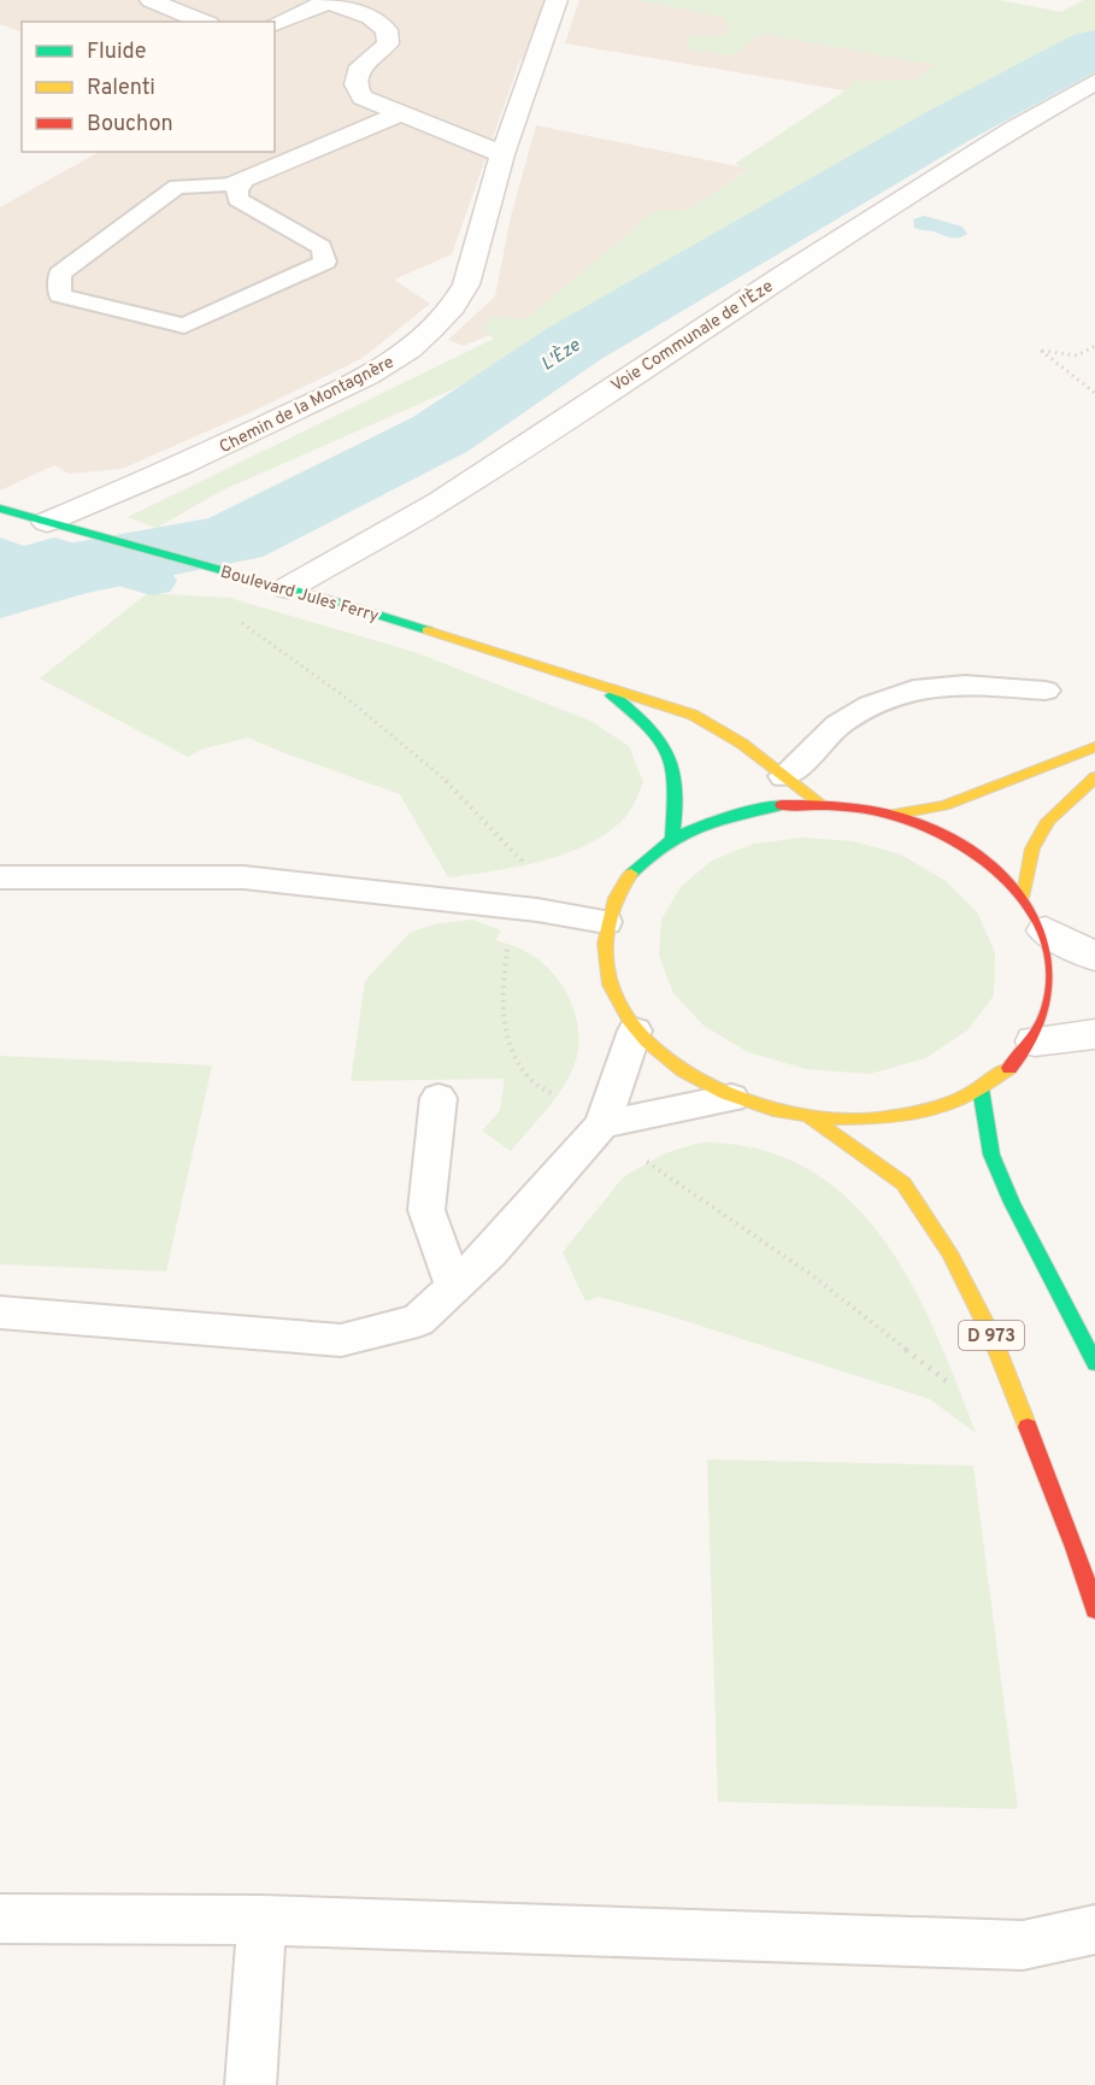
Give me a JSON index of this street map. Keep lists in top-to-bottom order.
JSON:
{
  "streets": {
    "main road": ["Boulevard Jules Ferry", "D 973"],
    "street": ["Voie Communale de l'Èze", "Chemin de la Montagnère"]
  },
  "crossings": [
    ["Voie Communale de l'Èze", "Boulevard Jules Ferry"],
    ["Chemin de la Montagnère", "Boulevard Jules Ferry"]
  ],
  "water": ["L'Èze"],
  "legend": ["Fluide", "Ralenti", "Bouchon"]
}
